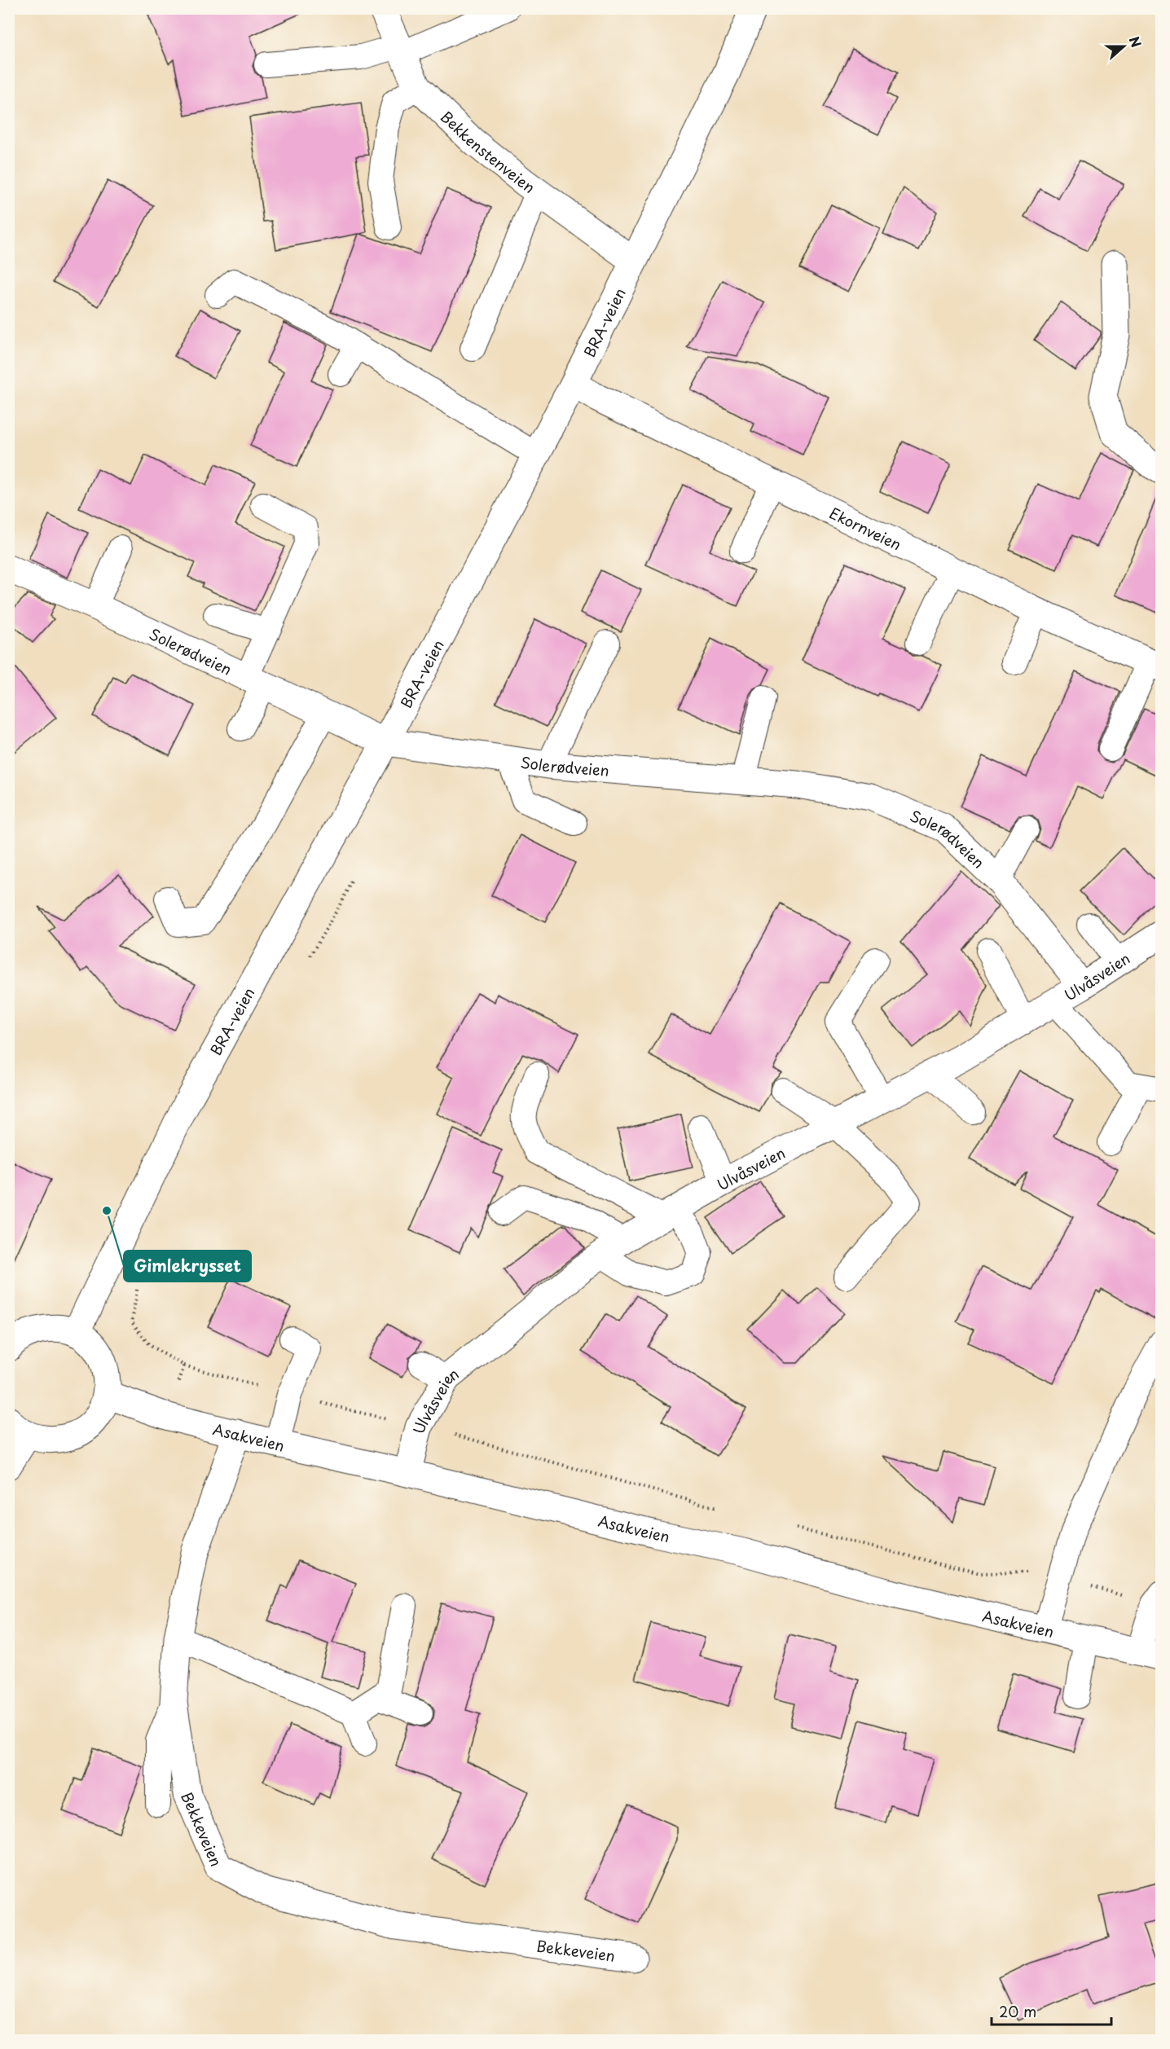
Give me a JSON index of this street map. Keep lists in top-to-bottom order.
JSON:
{
  "streets": {
    "street": [
      "Bekkenstenveien",
      "BRA-veien",
      "Ekornveien",
      "Solerødveien",
      "Ulvåsveien",
      "Asakveien",
      "Bekkeveien"
    ]
  },
  "crossings": [
    ["Bekkenstenveien", "BRA-veien"],
    ["BRA-veien", "Ekornveien"],
    ["BRA-veien", "Solerødveien"],
    ["Solerødveien", "Ulvåsveien"],
    ["Ulvåsveien", "Asakveien"],
    ["Asakveien", "Bekkeveien"]
  ],
  "places": ["Gimlekrysset"],
  "scale_bar": "20 m",
  "north": "right"
}
